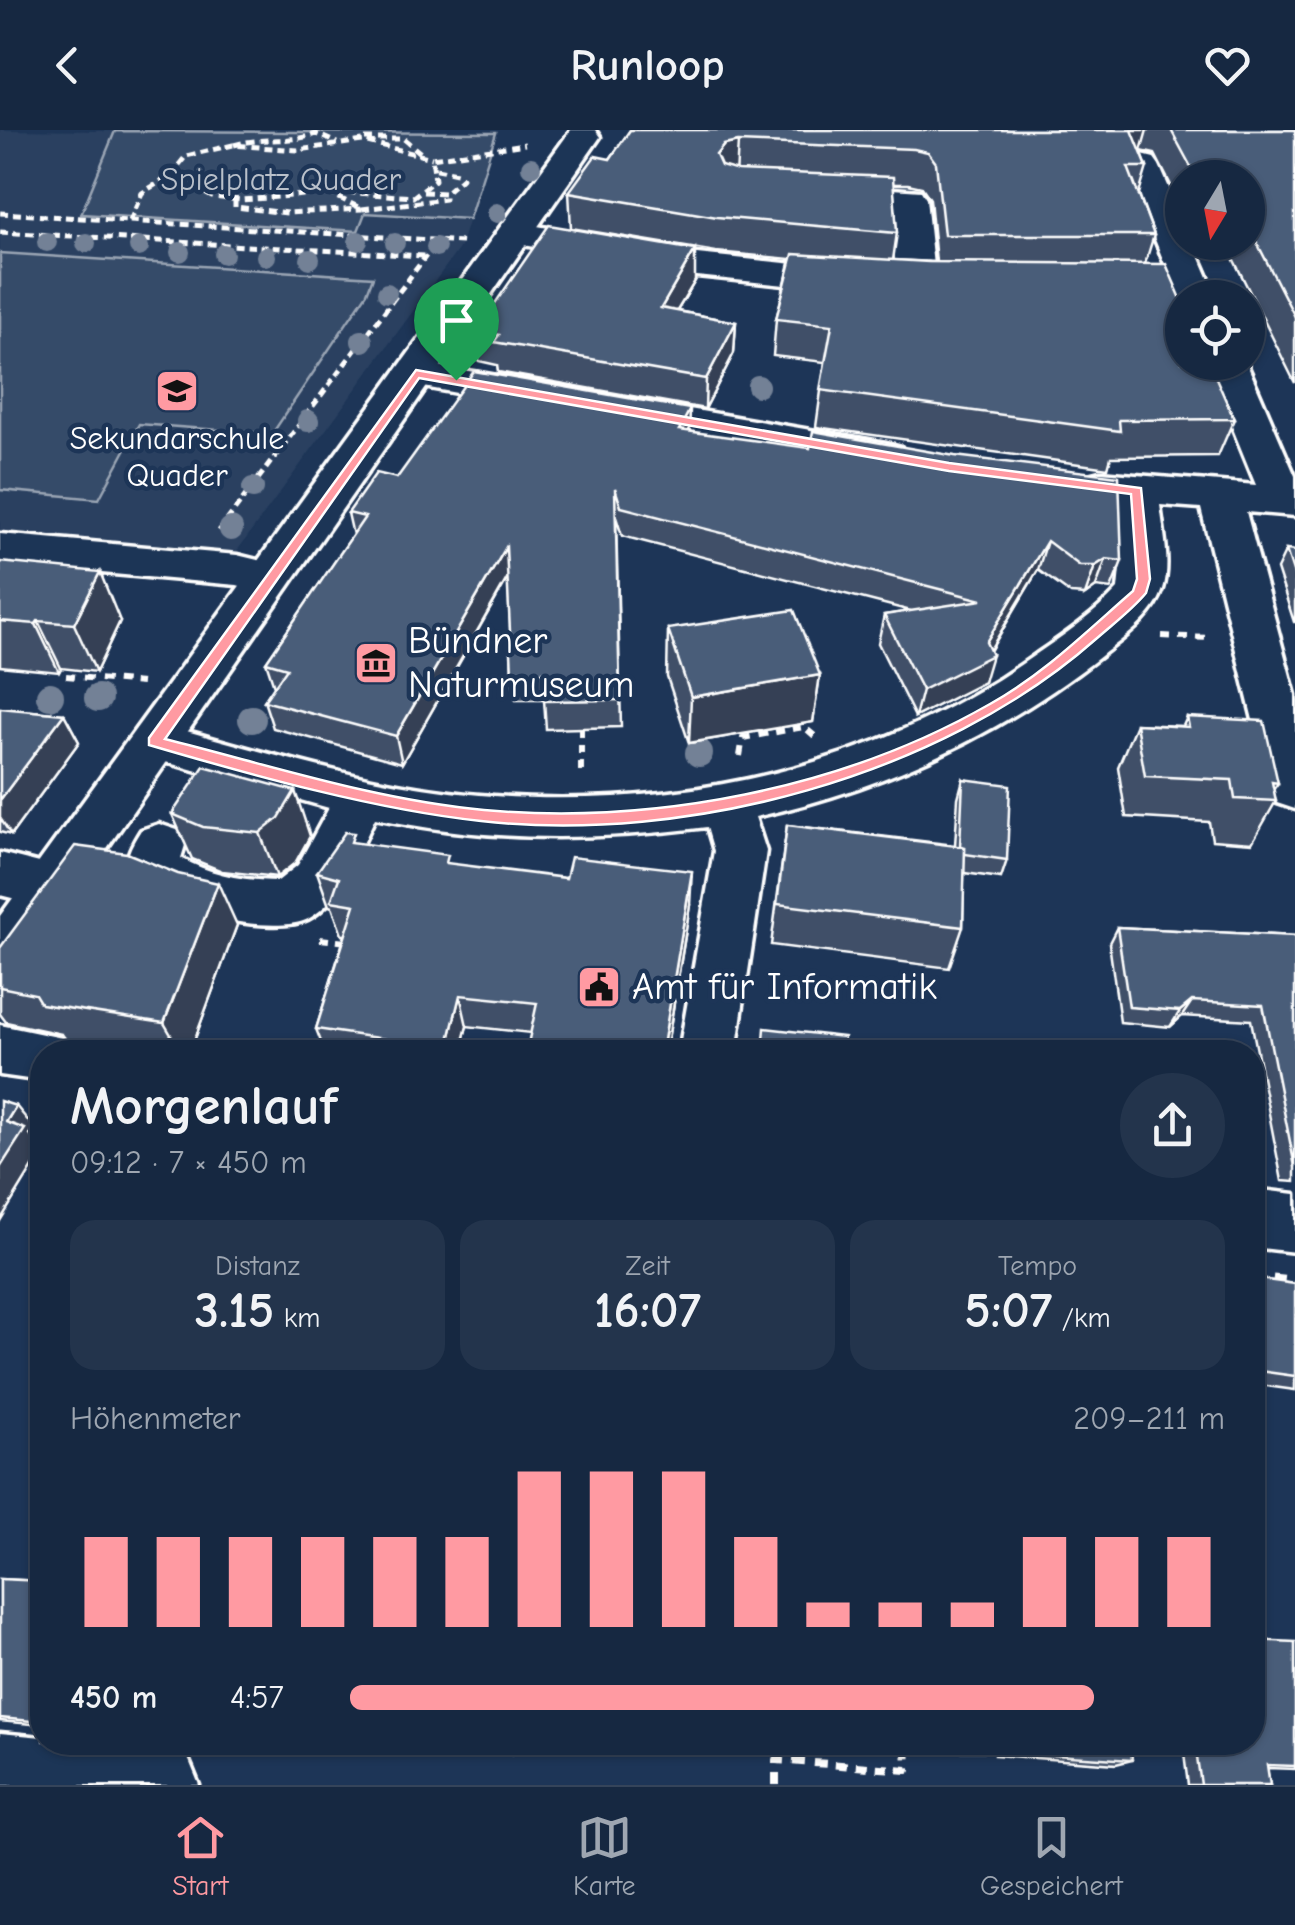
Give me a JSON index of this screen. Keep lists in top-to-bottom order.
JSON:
{
  "parks": ["Spielplatz Quader"],
  "places": {
    "school or university": ["Sekundarschule Quader"],
    "museum": ["Bündner Naturmuseum"],
    "public building": ["Amt für Informatik"]
  },
  "north": "bottom",
  "page": {
    "header": "Runloop",
    "heading": ["Morgenlauf", "09:12 · 7 × 450 m"],
    "stats": [
      ["Distanz", "3.15 km"],
      ["Zeit", "16:07"],
      ["Tempo", "5:07 /km"]
    ],
    "chart": ["Höhenmeter", "209–211 m"],
    "list": [
      {
        "name": "450 m",
        "note": "4:57"
      }
    ],
    "tabs": ["Start", "Karte", "Gespeichert"]
  }
}
